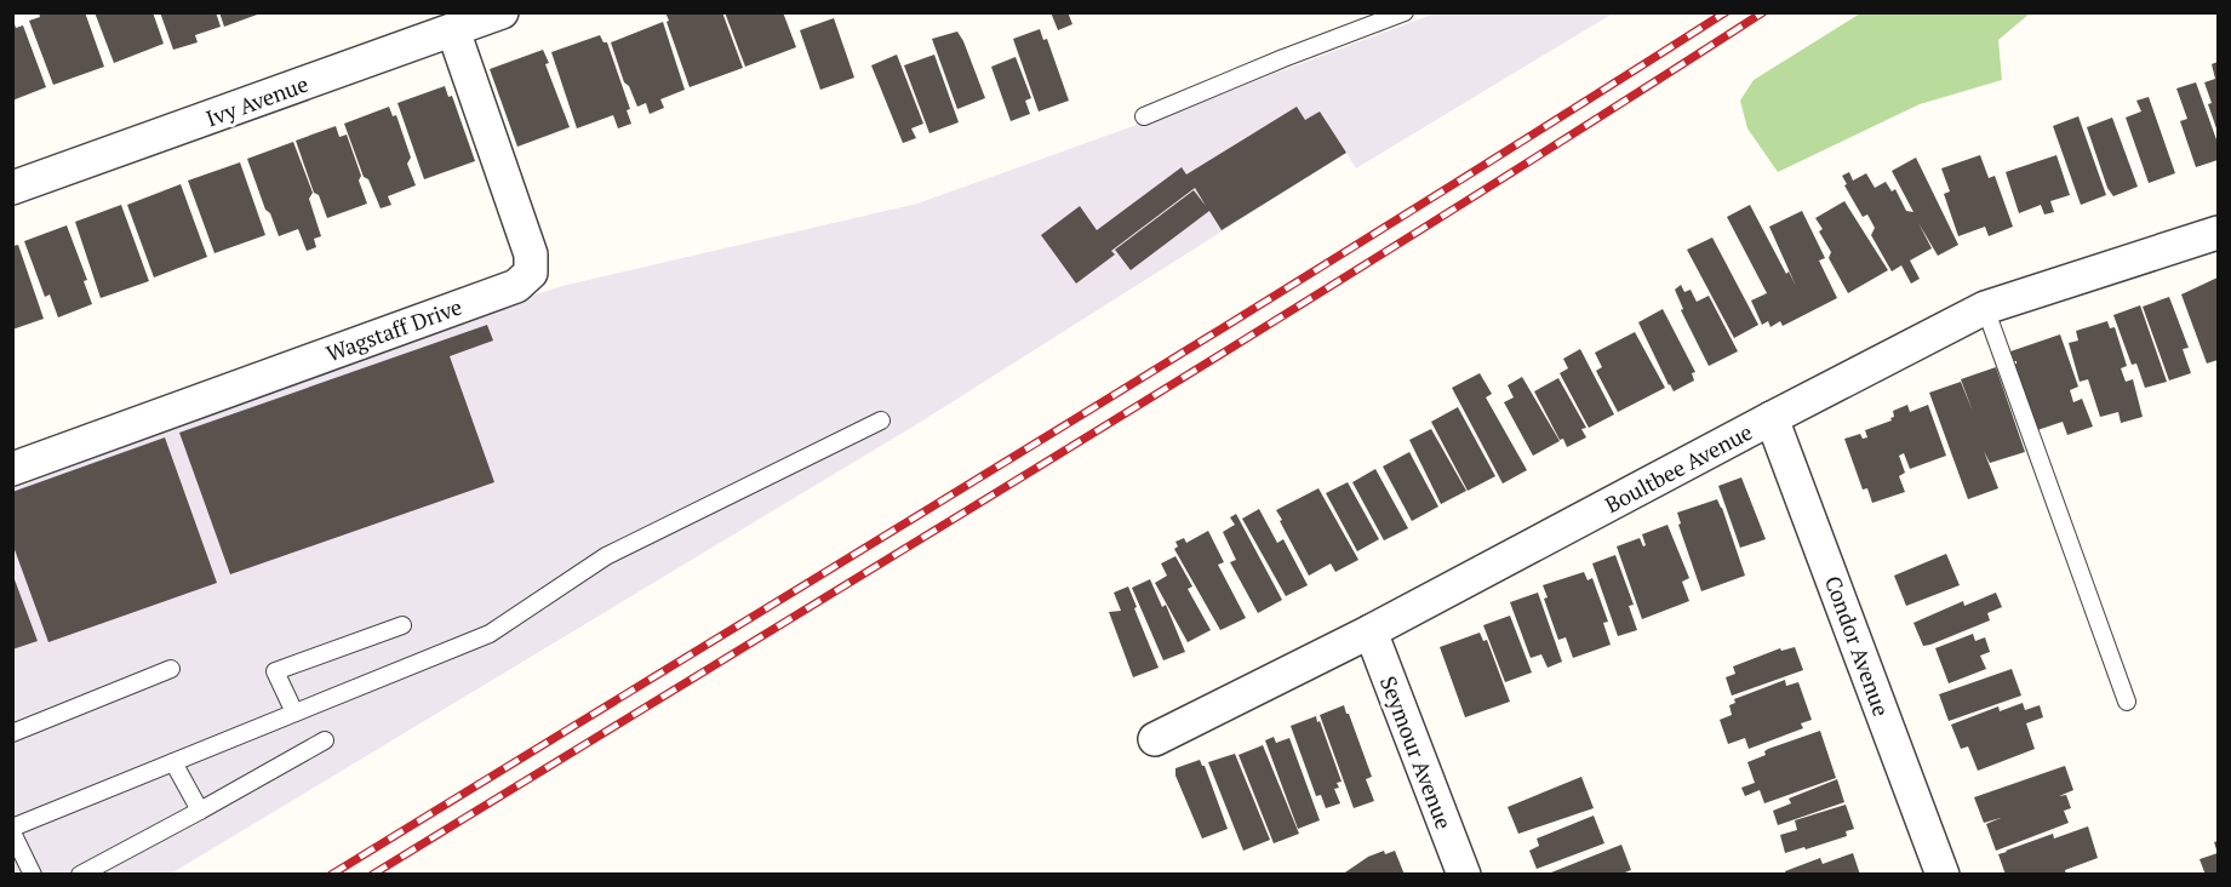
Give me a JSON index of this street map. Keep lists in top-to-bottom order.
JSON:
{
  "streets": {
    "street": [
      "Ivy Avenue",
      "Wagstaff Drive",
      "Boultbee Avenue",
      "Condor Avenue",
      "Seymour Avenue"
    ]
  },
  "crossings": [
    ["Ivy Avenue", "Wagstaff Drive"],
    ["Boultbee Avenue", "Condor Avenue"],
    ["Boultbee Avenue", "Seymour Avenue"]
  ]
}
